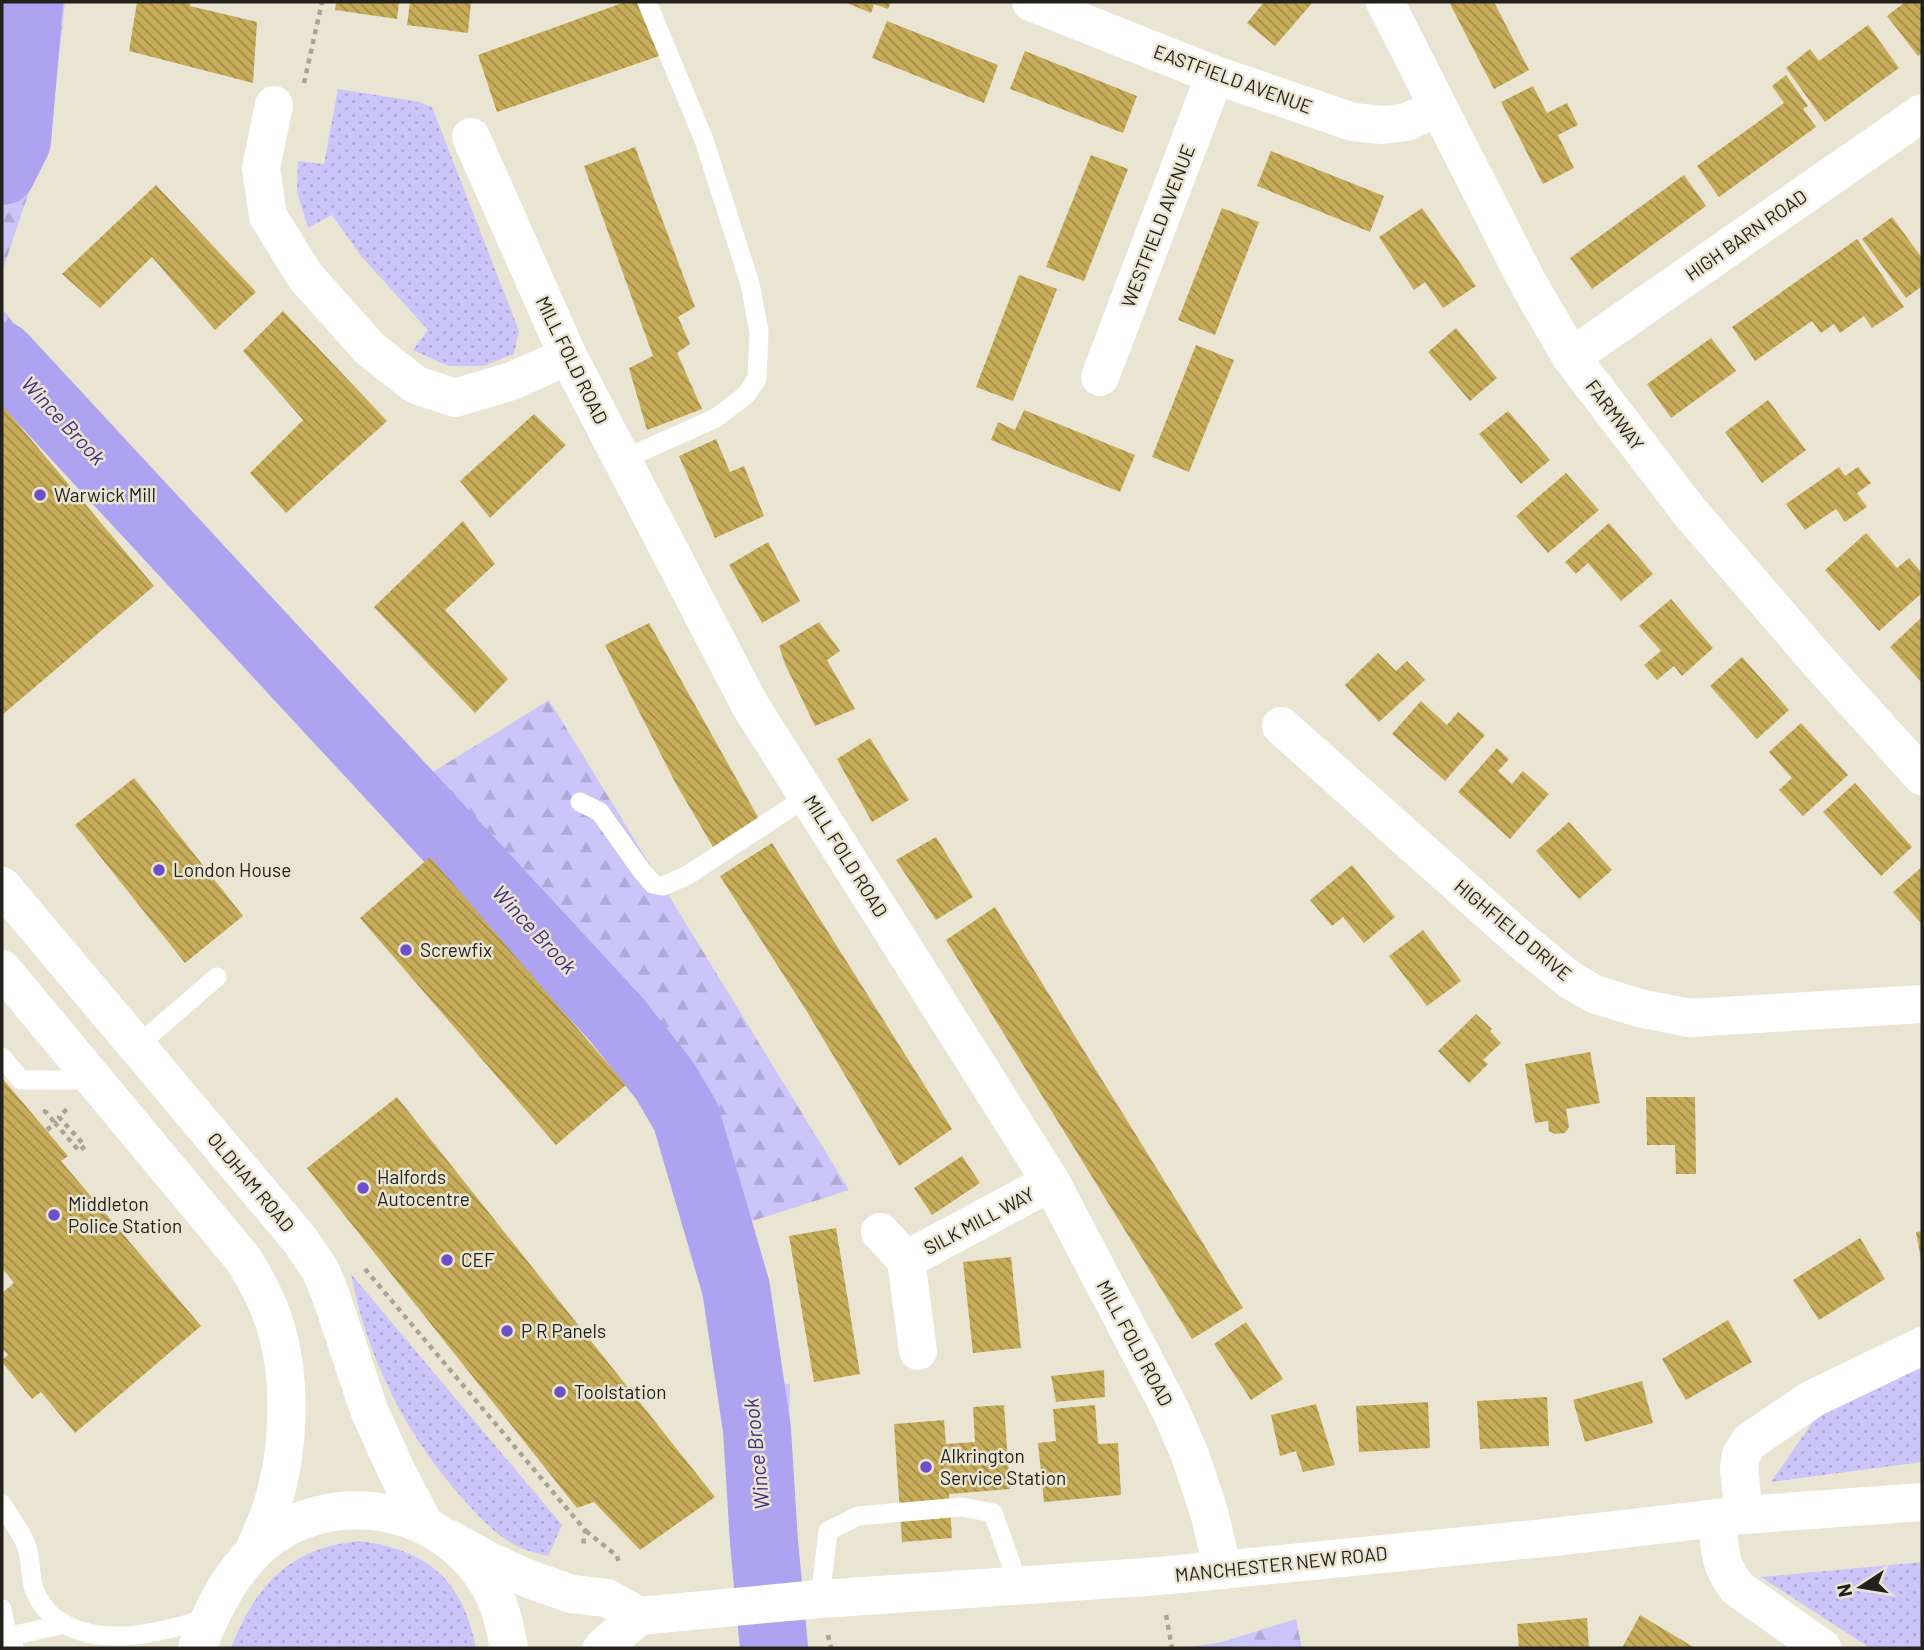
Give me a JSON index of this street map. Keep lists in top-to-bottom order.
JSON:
{
  "streets": {
    "street": [
      "EASTFIELD AVENUE",
      "WESTFIELD AVENUE",
      "HIGH BARN ROAD",
      "MILL FOLD ROAD",
      "FARMWAY",
      "HIGHFIELD DRIVE",
      "OLDHAM ROAD",
      "SILK MILL WAY",
      "MANCHESTER NEW ROAD"
    ]
  },
  "crossings": [
    ["EASTFIELD AVENUE", "WESTFIELD AVENUE"],
    ["EASTFIELD AVENUE", "FARMWAY"],
    ["HIGH BARN ROAD", "FARMWAY"],
    ["MILL FOLD ROAD", "SILK MILL WAY"],
    ["MILL FOLD ROAD", "MANCHESTER NEW ROAD"]
  ],
  "water": ["Wince Brook"],
  "places": [
    "Warwick Mill",
    "London House",
    "Screwfix",
    "Halfords Autocentre",
    "Middleton Police Station",
    "CEF",
    "P R Panels",
    "Toolstation",
    "Alkrington Service Station"
  ],
  "north": "left"
}
